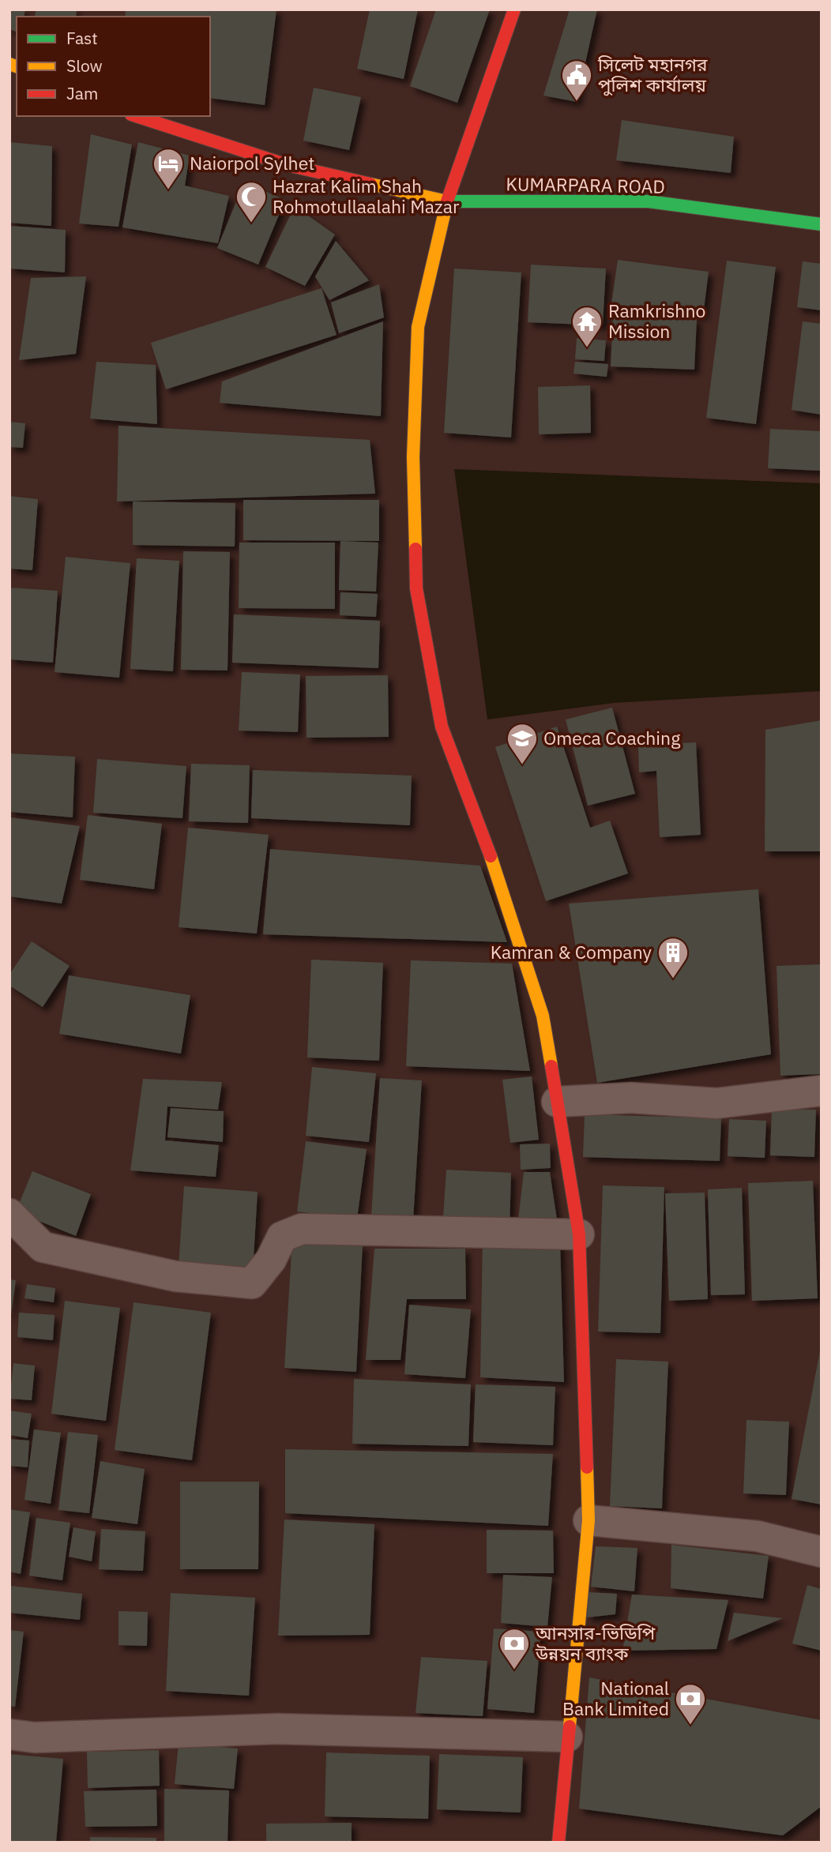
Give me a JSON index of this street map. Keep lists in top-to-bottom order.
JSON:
{
  "streets": {
    "main road": ["KUMARPARA ROAD"]
  },
  "places": {
    "public building": ["সিলেট মহানগর পুলিশ কার্যালয়"],
    "hotel": ["Naiorpol Sylhet"],
    "mosque": ["Hazrat Kalim Shah Rohmotullaalahi Mazar"],
    "temple": ["Ramkrishno Mission"],
    "school or university": ["Omeca Coaching"],
    "building": ["Kamran & Company"],
    "bank": ["আনসার-ভিডিপি উন্নয়ন ব্যাংক", "National Bank Limited"]
  },
  "legend": ["Fast", "Slow", "Jam"]
}
